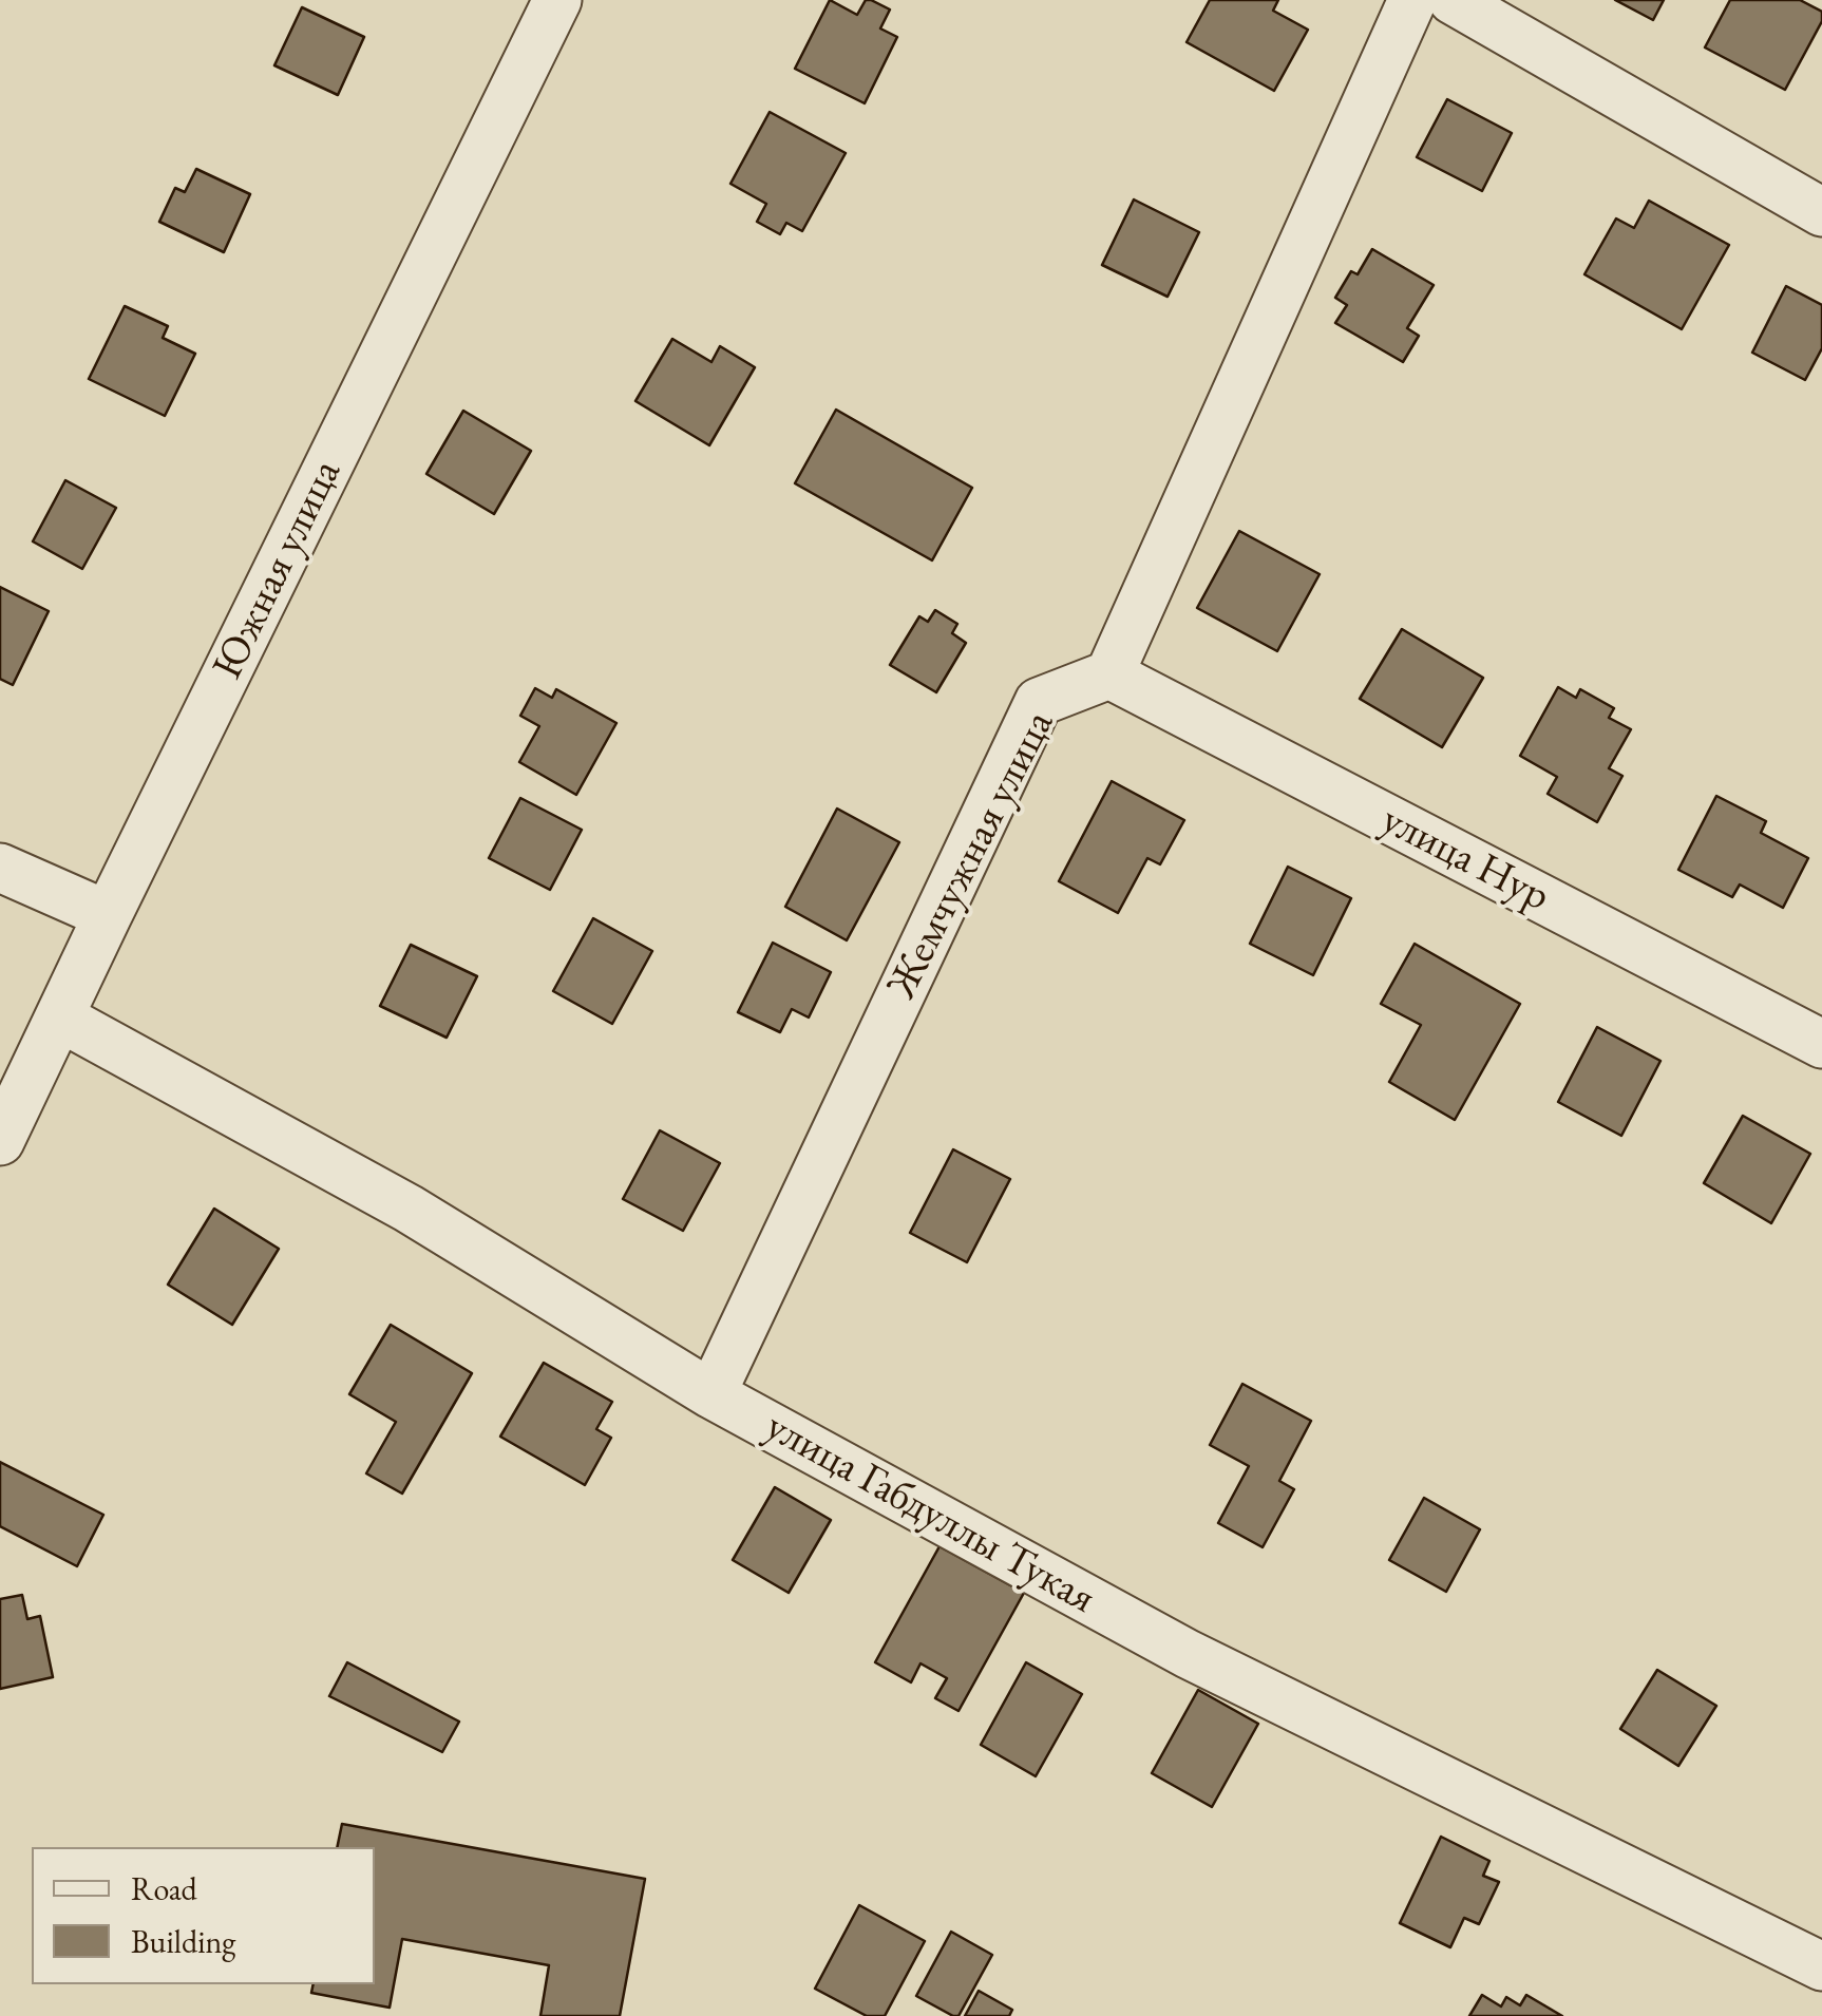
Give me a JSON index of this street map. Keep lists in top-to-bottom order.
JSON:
{
  "streets": {
    "street": [
      "Южная улица",
      "Жемчужная улица",
      "улица Нур",
      "улица Габдуллы Тукая"
    ]
  },
  "crossings": [
    ["Южная улица", "улица Габдуллы Тукая"],
    ["Жемчужная улица", "улица Нур"],
    ["Жемчужная улица", "улица Габдуллы Тукая"]
  ],
  "legend": ["Road", "Building"]
}
